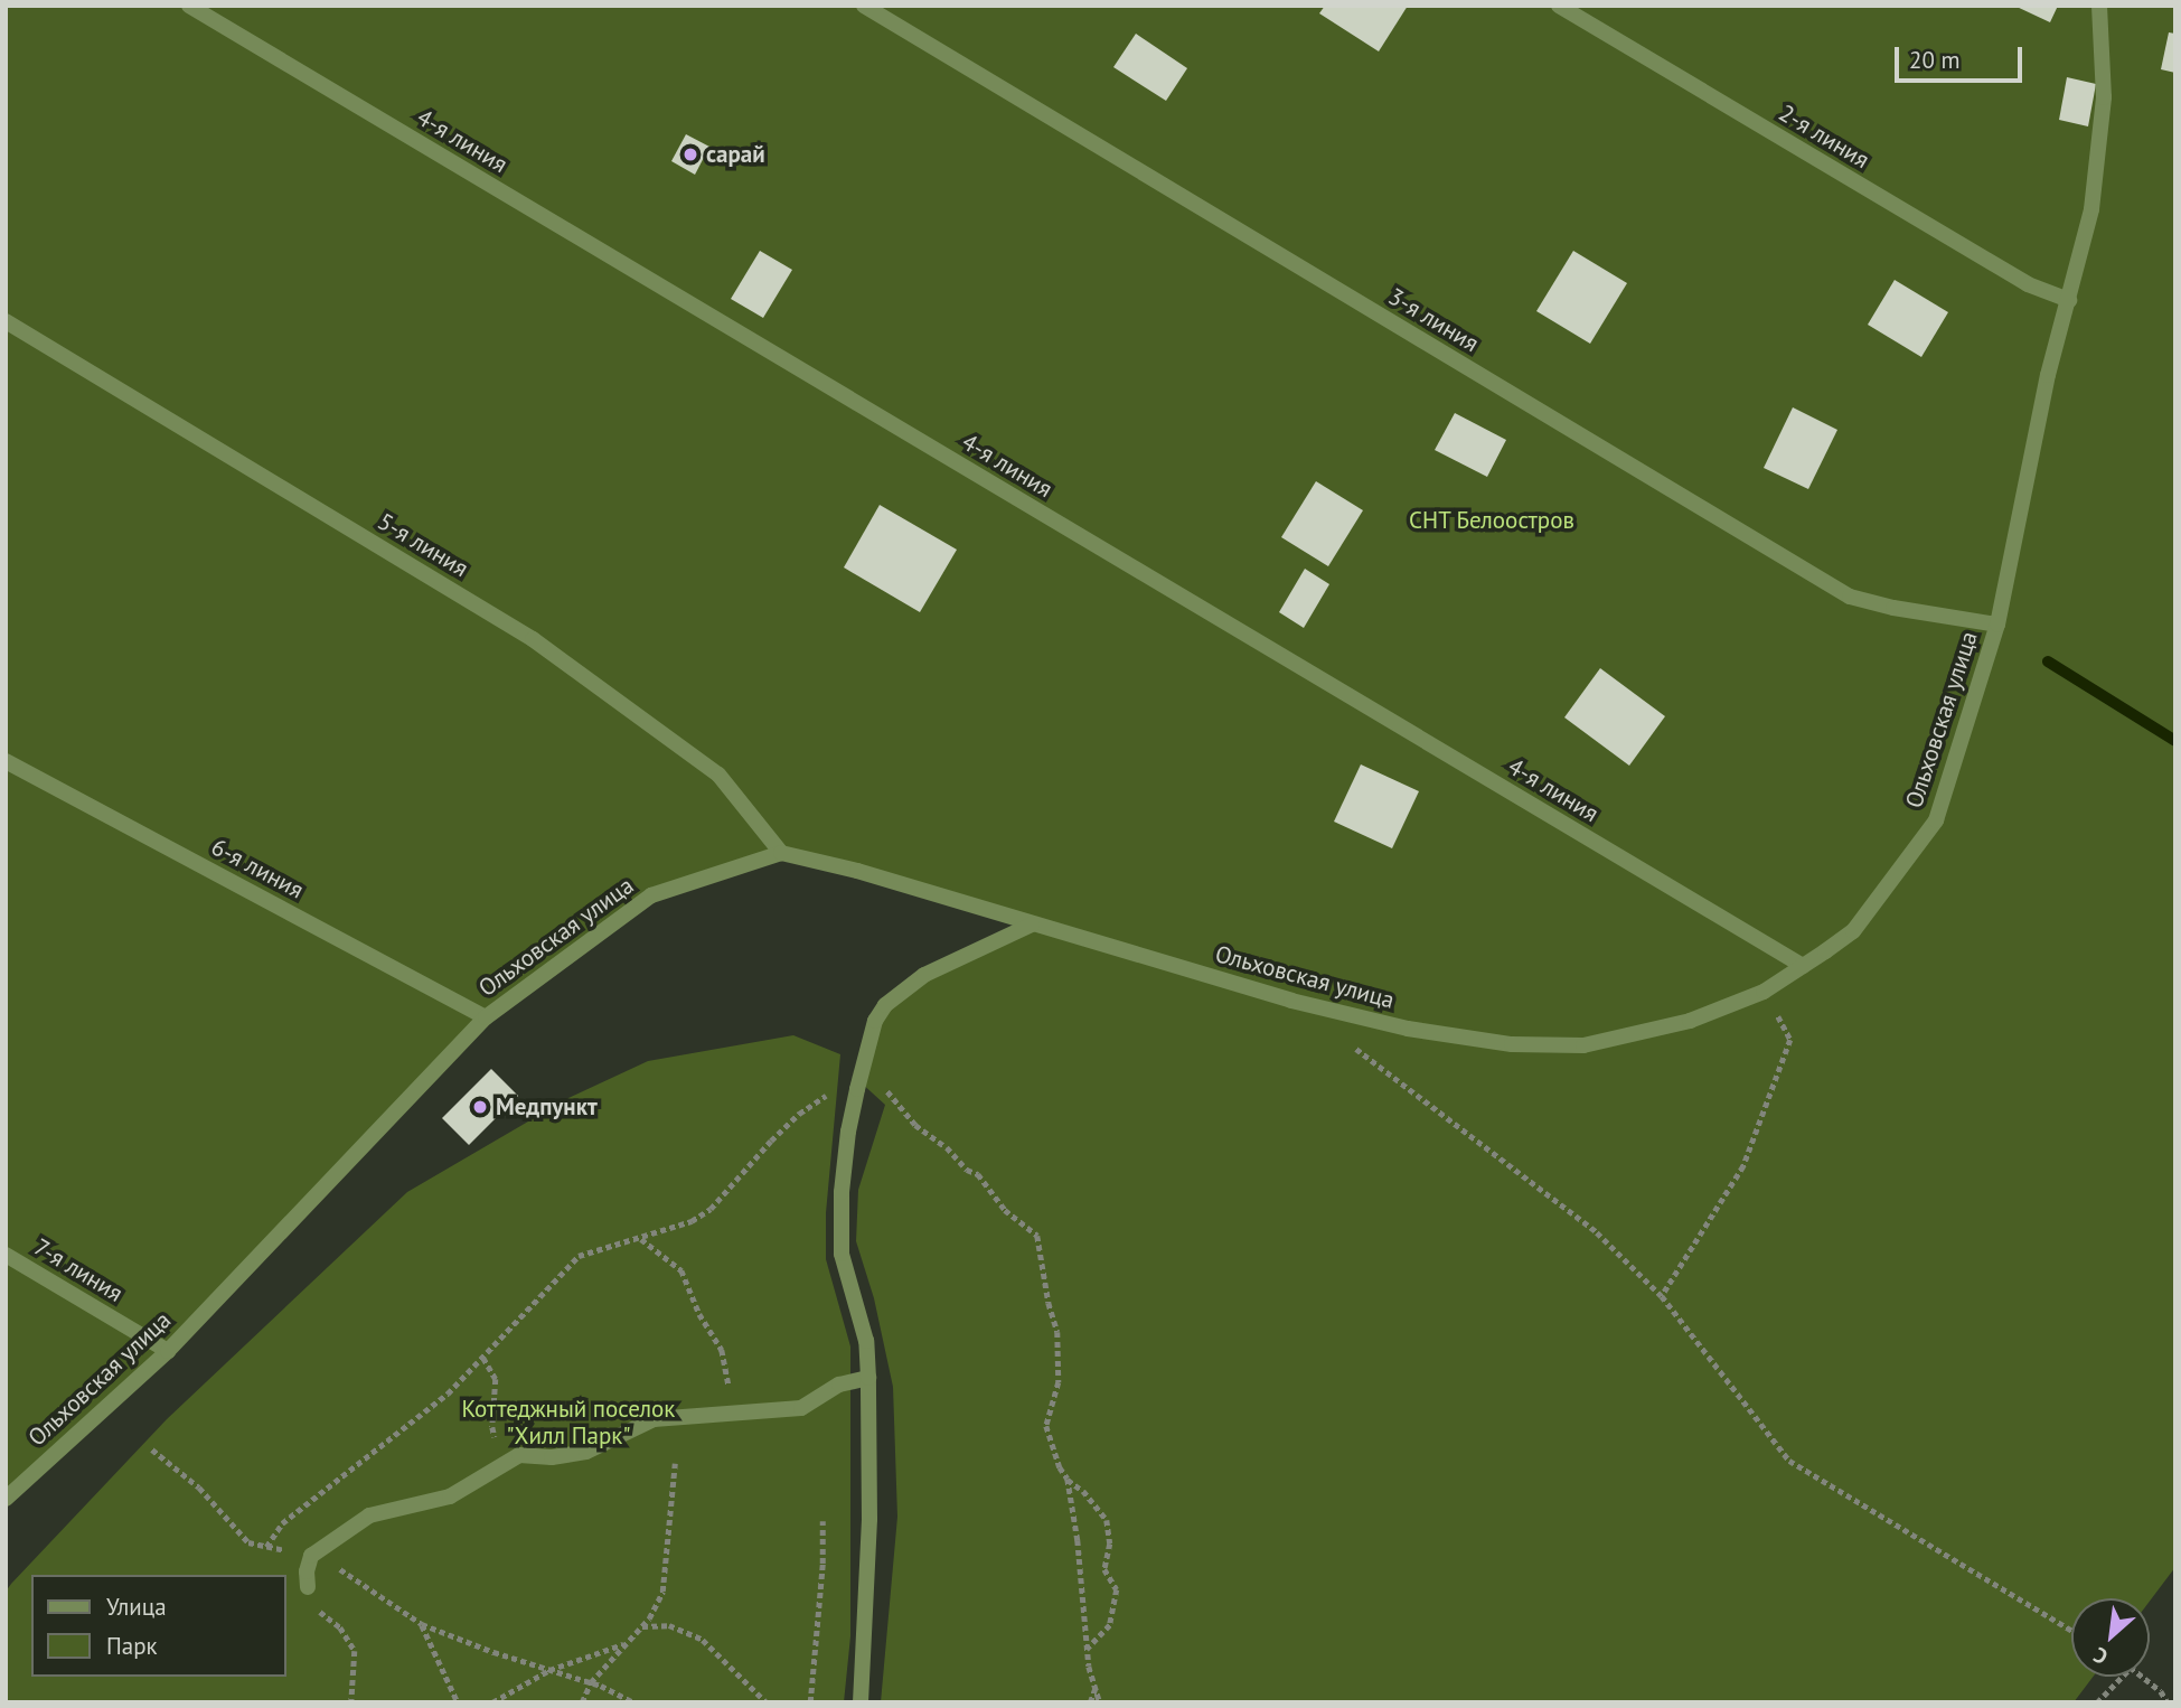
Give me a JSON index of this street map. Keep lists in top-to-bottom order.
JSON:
{
  "streets": {
    "street": [
      "2-я линия",
      "4-я линия",
      "3-я линия",
      "5-я линия",
      "Ольховская улица",
      "6-я линия",
      "7-я линия"
    ]
  },
  "crossings": [
    ["2-я линия", "Ольховская улица"],
    ["4-я линия", "Ольховская улица"],
    ["3-я линия", "Ольховская улица"],
    ["5-я линия", "Ольховская улица"],
    ["Ольховская улица", "6-я линия"],
    ["Ольховская улица", "7-я линия"]
  ],
  "parks": ["СНТ Белоостров", "Коттеджный поселок \"Хилл Парк\""],
  "places": ["сарай", "Медпункт"],
  "legend": ["Улица", "Парк"],
  "scale_bar": "20 m",
  "north": "bottom left"
}
